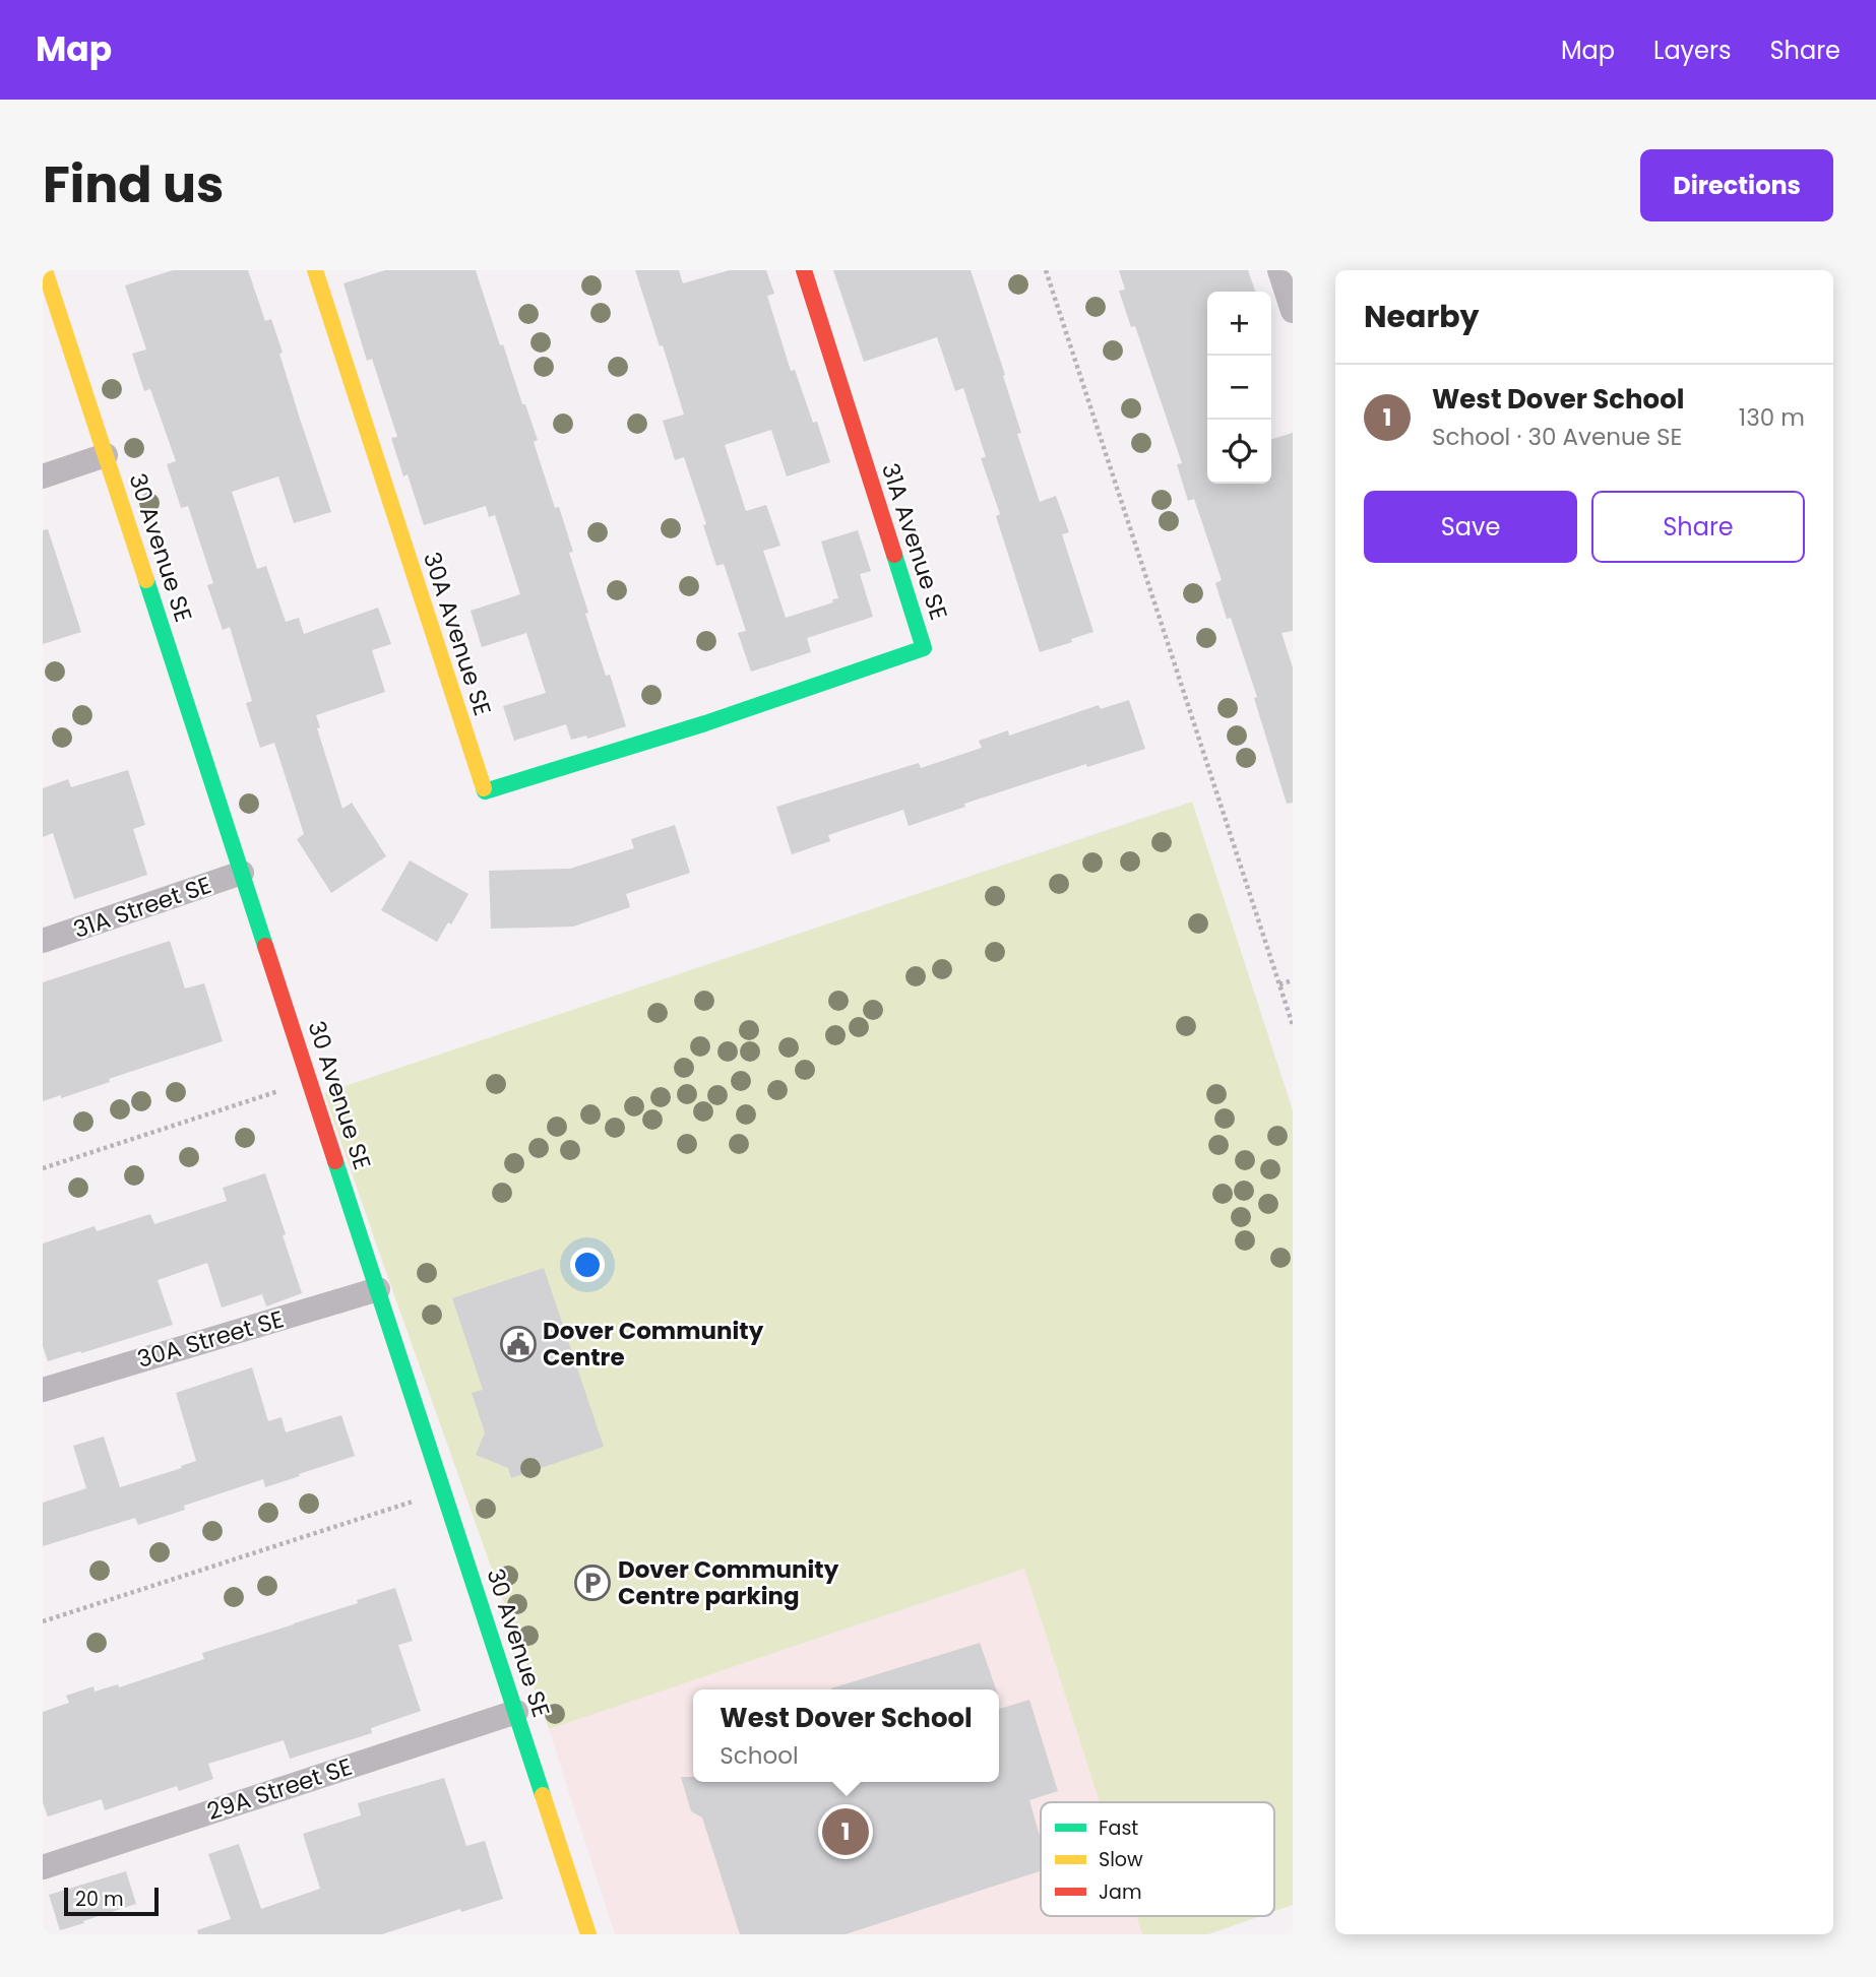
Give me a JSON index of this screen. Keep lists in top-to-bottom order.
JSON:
{
  "streets": {
    "street": [
      "31A Avenue SE",
      "30 Avenue SE",
      "30A Avenue SE",
      "31A Street SE",
      "30A Street SE",
      "29A Street SE"
    ]
  },
  "crossings": [
    ["31A Avenue SE", "30A Avenue SE"],
    ["30 Avenue SE", "31A Street SE"],
    ["30 Avenue SE", "30A Street SE"],
    ["30 Avenue SE", "29A Street SE"]
  ],
  "places": {
    "public building": ["Dover Community Centre"],
    "parking": ["Dover Community Centre parking"]
  },
  "legend": ["Fast", "Slow", "Jam"],
  "scale_bar": "20 m",
  "page": {
    "header": "Map",
    "nav": ["Map", "Layers", "Share"],
    "title": "Find us",
    "buttons": [
      "Directions",
      ["Save", "Share"]
    ],
    "heading": "Nearby",
    "map_buttons": ["+", "−"],
    "list": [
      {
        "mark": "1",
        "name": "West Dover School",
        "note": "School · 30 Avenue SE",
        "value": "130 m"
      }
    ],
    "popup": ["West Dover School", "School"],
    "pins": "1",
    "scale": "20 m"
  }
}
